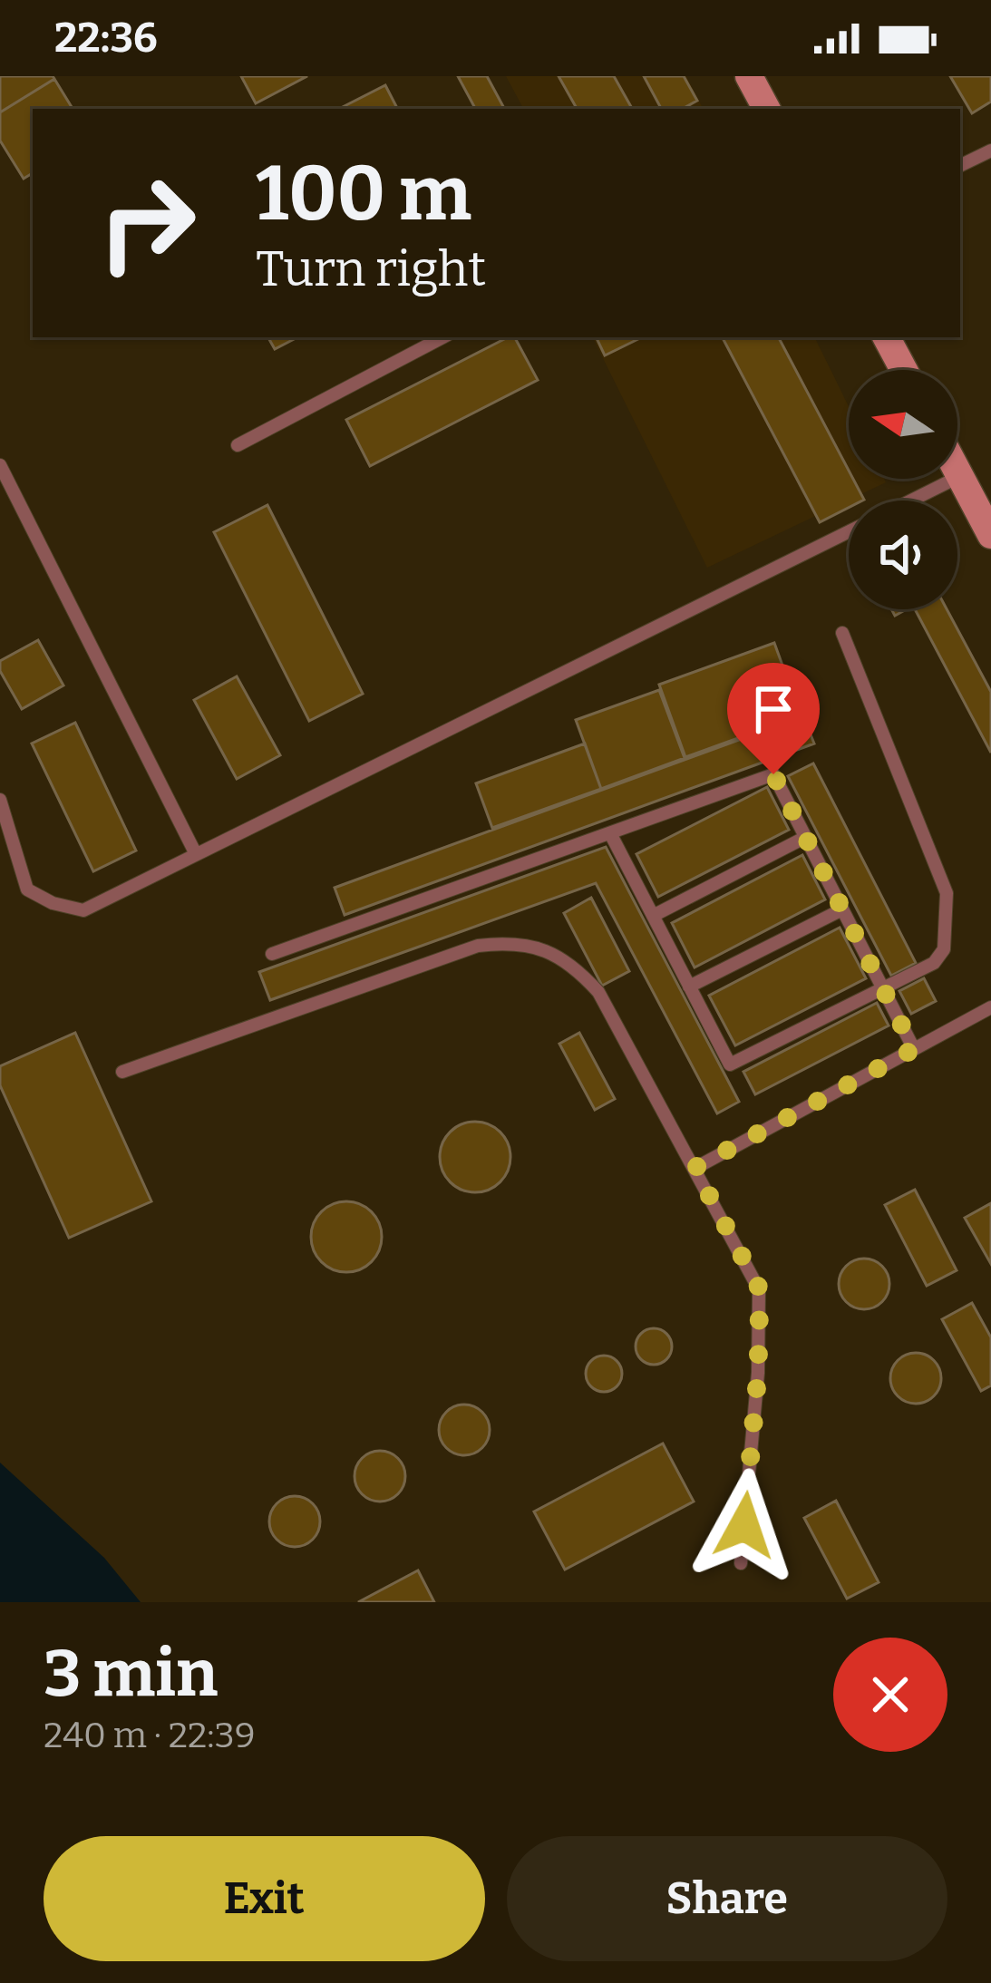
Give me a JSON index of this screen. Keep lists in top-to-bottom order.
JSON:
{
  "north": "left",
  "page": {
    "status": "22:36",
    "turn": ["100 m", "Turn right"],
    "heading": ["3 min", "240 m · 22:39"],
    "buttons": ["Exit", "Share"]
  }
}
